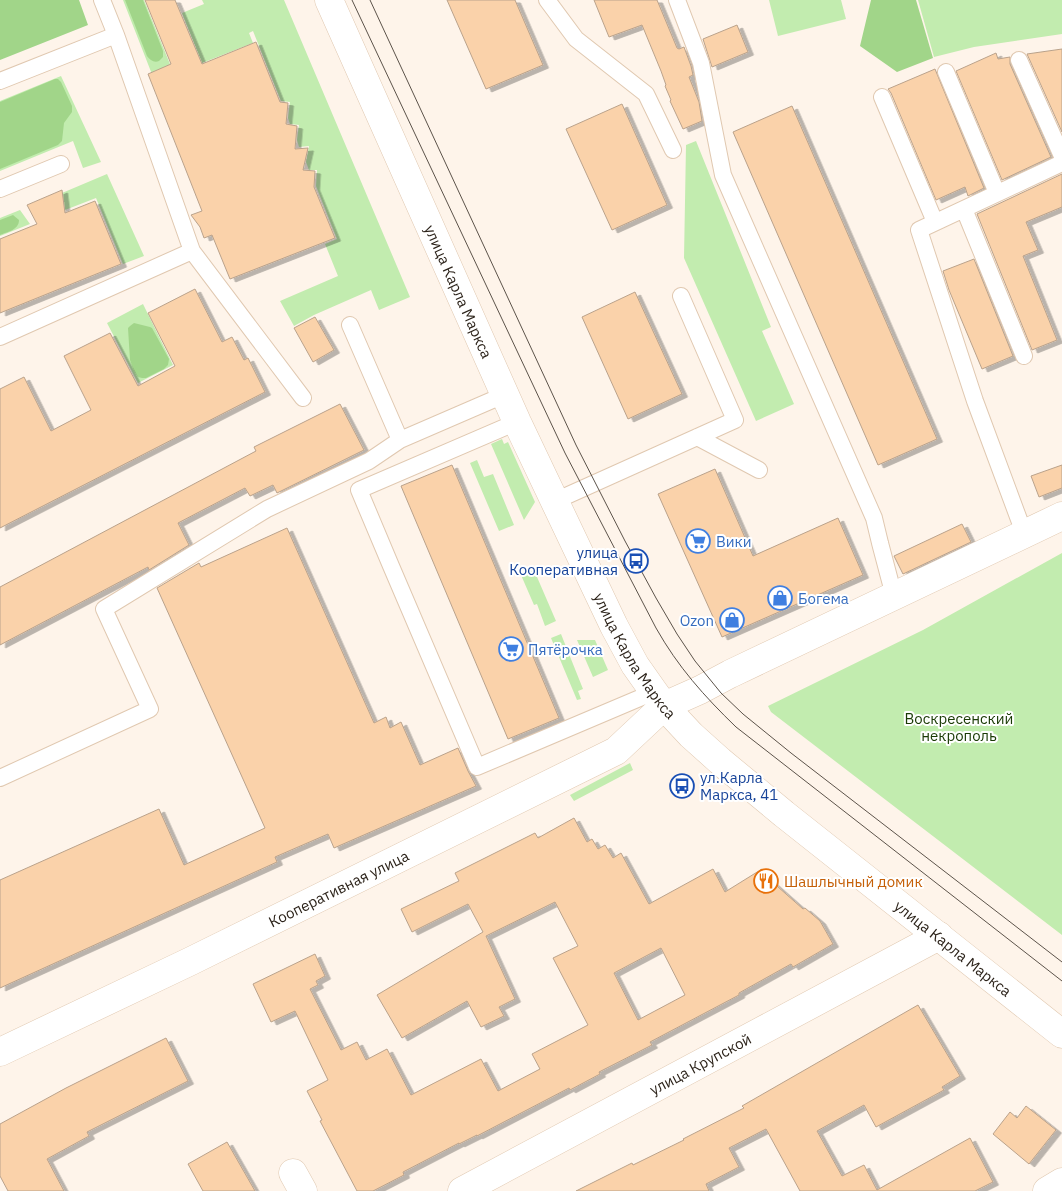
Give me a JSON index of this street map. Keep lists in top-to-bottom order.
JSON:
{
  "streets": {
    "street": ["улица Карла Маркса", "Кооперативная улица", "улица Крупской"]
  },
  "crossings": [
    ["улица Карла Маркса", "Кооперативная улица"],
    ["улица Карла Маркса", "улица Крупской"]
  ],
  "parks": ["Воскресенский некрополь"],
  "places": {
    "supermarket": ["Вики", "Пятёрочка"],
    "bus stop": ["улица Кооперативная", "ул.Карла Маркса, 41"],
    "shop": ["Богема", "Ozon"],
    "restaurant": ["Шашлычный домик"]
  }
}
